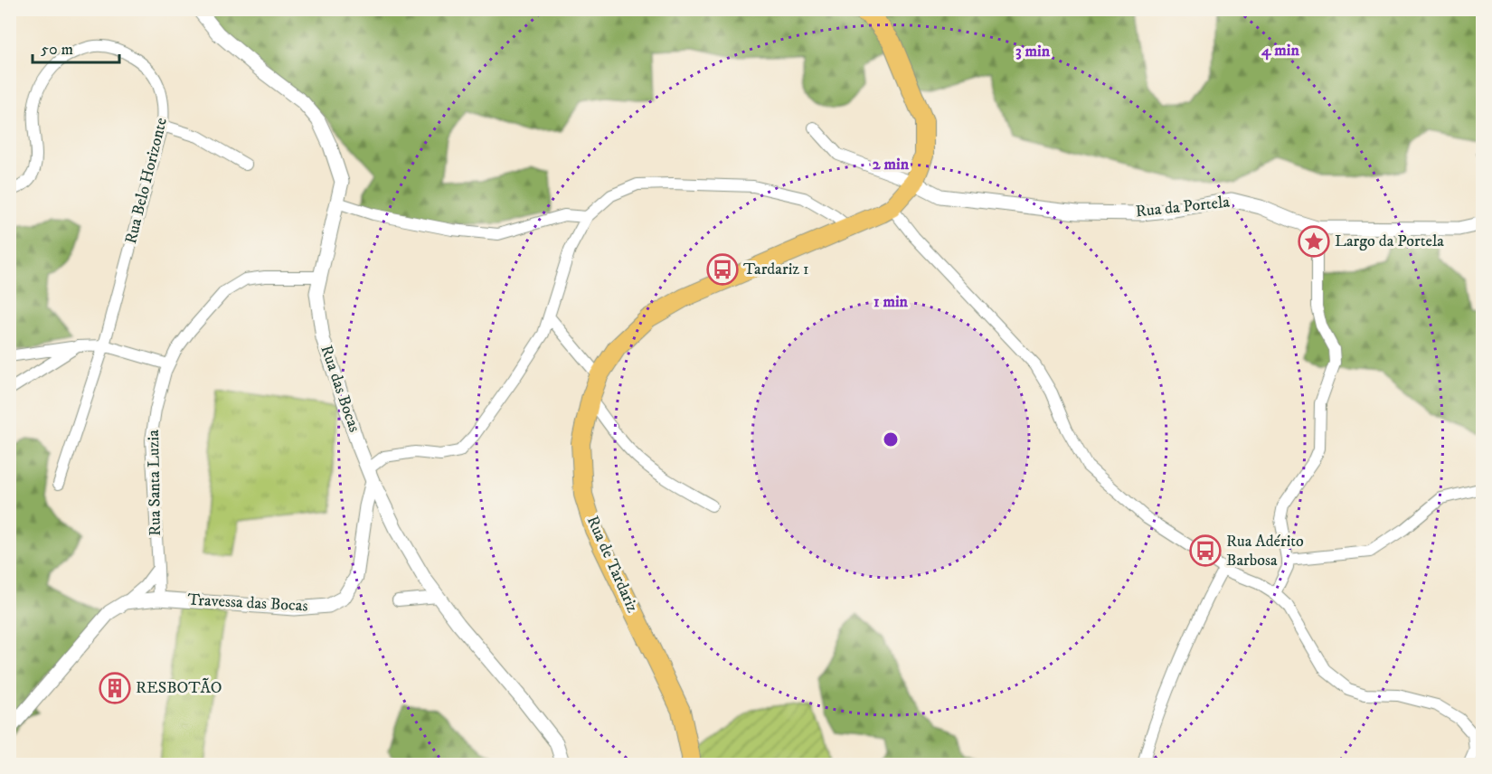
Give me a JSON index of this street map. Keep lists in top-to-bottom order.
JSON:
{
  "streets": {
    "main road": ["Rua de Tardariz"],
    "street": [
      "Rua Belo Horizonte",
      "Rua da Portela",
      "Rua das Bocas",
      "Rua Santa Luzia",
      "Travessa das Bocas"
    ]
  },
  "crossings": [
    ["Rua da Portela", "Rua de Tardariz"],
    ["Rua das Bocas", "Rua Santa Luzia"],
    ["Rua das Bocas", "Travessa das Bocas"],
    ["Rua Santa Luzia", "Travessa das Bocas"]
  ],
  "places": {
    "place": ["Largo da Portela"],
    "bus stop": ["Tardariz 1", "Rua Adérito Barbosa"],
    "building": ["RESBOTÃO"]
  },
  "scale_bar": "50 m",
  "rings": [
    "4 min",
    "3 min",
    "2 min",
    "1 min"
  ]
}
